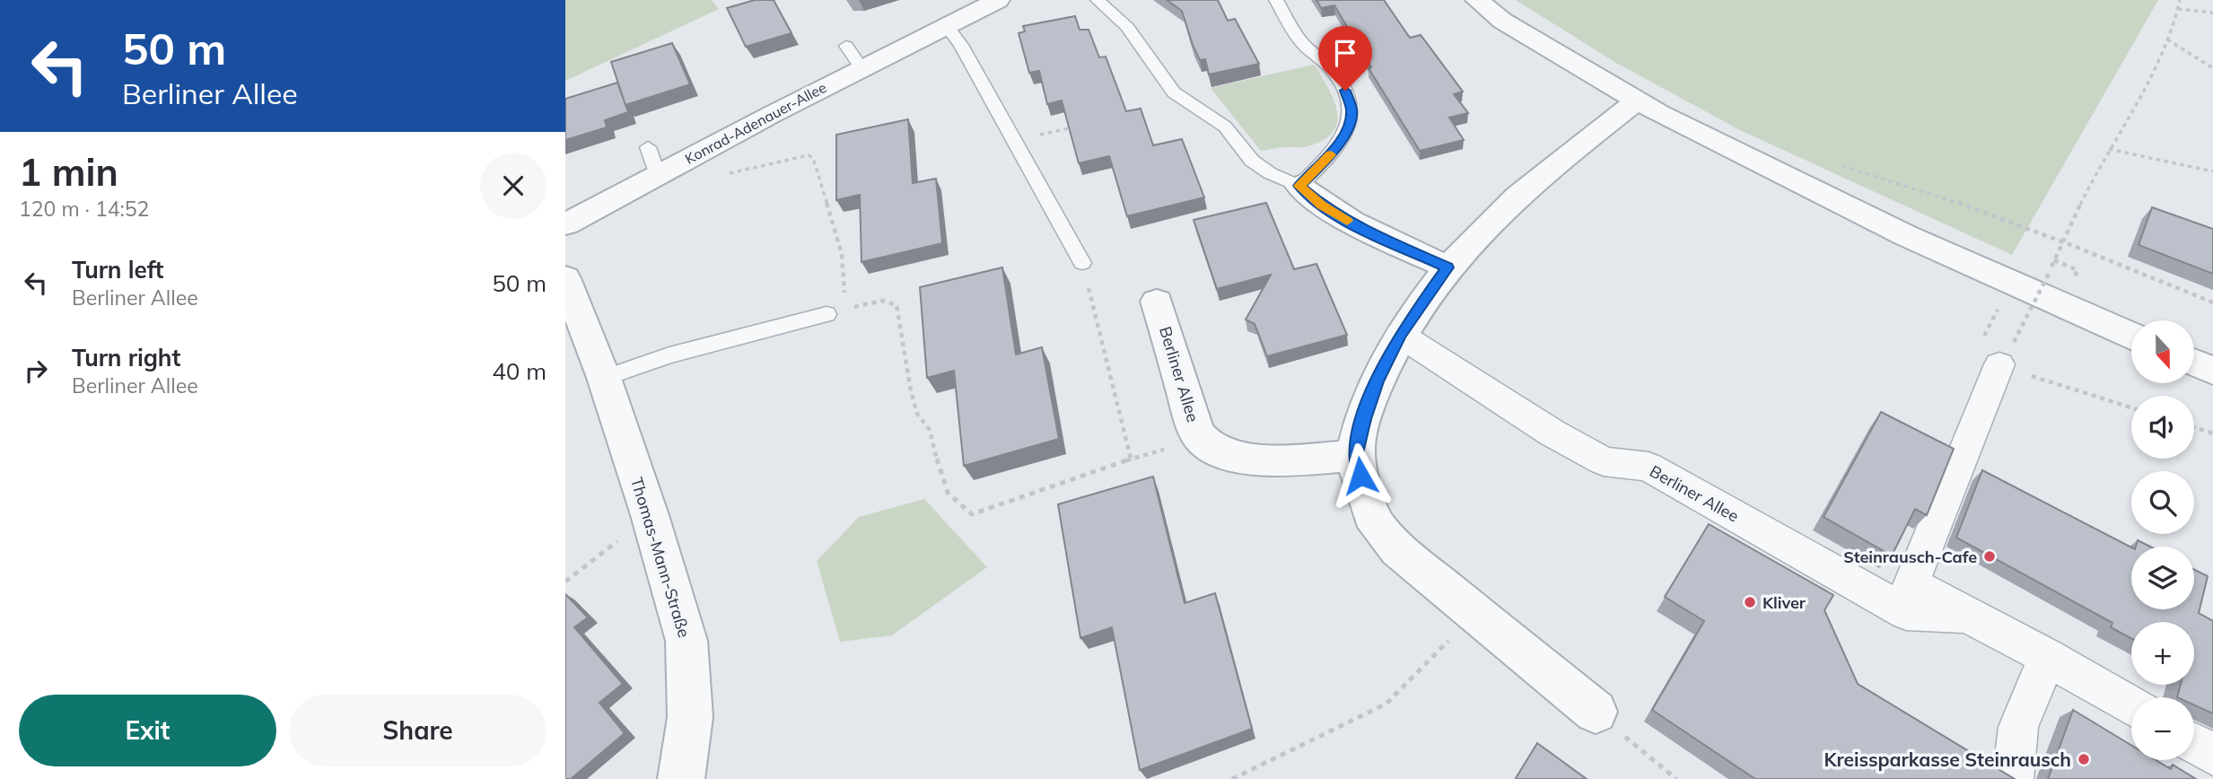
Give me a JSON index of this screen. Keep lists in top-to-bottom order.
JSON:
{
  "streets": {
    "street": ["Konrad-Adenauer-Allee", "Berliner Allee", "Thomas-Mann-Straße"]
  },
  "places": ["Steinrausch-Cafe", "Kliver", "Kreissparkasse Steinrausch"],
  "north": "bottom",
  "page": {
    "turn": ["50 m", "Berliner Allee"],
    "heading": ["1 min", "120 m · 14:52"],
    "list": [
      {
        "name": "Turn left",
        "note": "Berliner Allee",
        "value": "50 m"
      },
      {
        "name": "Turn right",
        "note": "Berliner Allee",
        "value": "40 m"
      }
    ],
    "map_buttons": ["+", "−"],
    "buttons": ["Exit", "Share"]
  }
}
